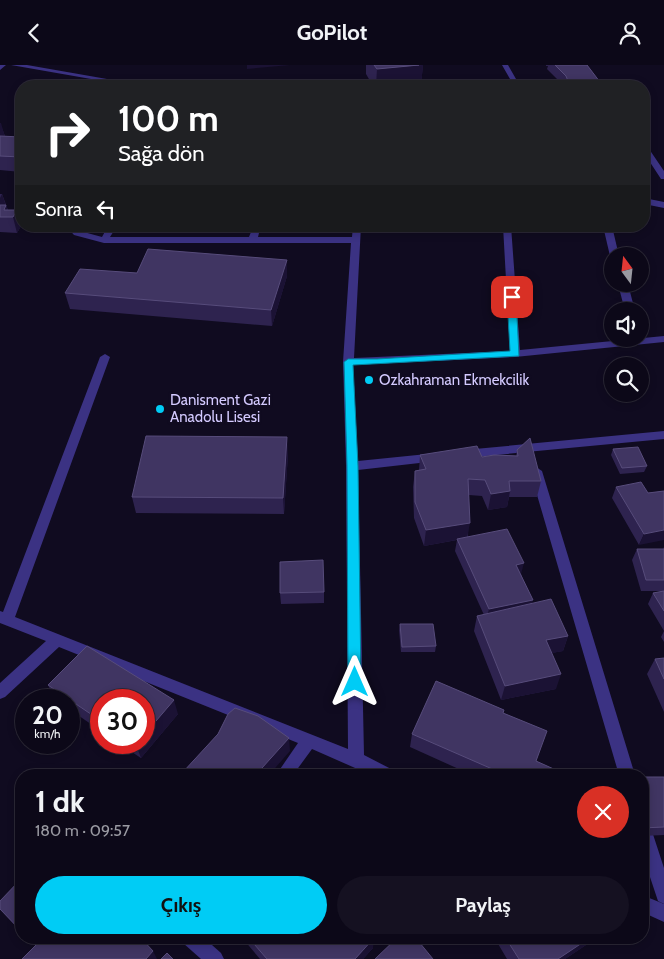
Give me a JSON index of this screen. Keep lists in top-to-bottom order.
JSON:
{
  "places": ["Ozkahraman Ekmekcilik", "Danisment Gazi Anadolu Lisesi"],
  "north": "top",
  "page": {
    "header": "GoPilot",
    "turn": ["100 m", "Sağa dön"],
    "then": "Sonra",
    "speed": "20 km/h",
    "limit": "30",
    "heading": ["1 dk", "180 m · 09:57"],
    "buttons": ["Çıkış", "Paylaş"]
  }
}
